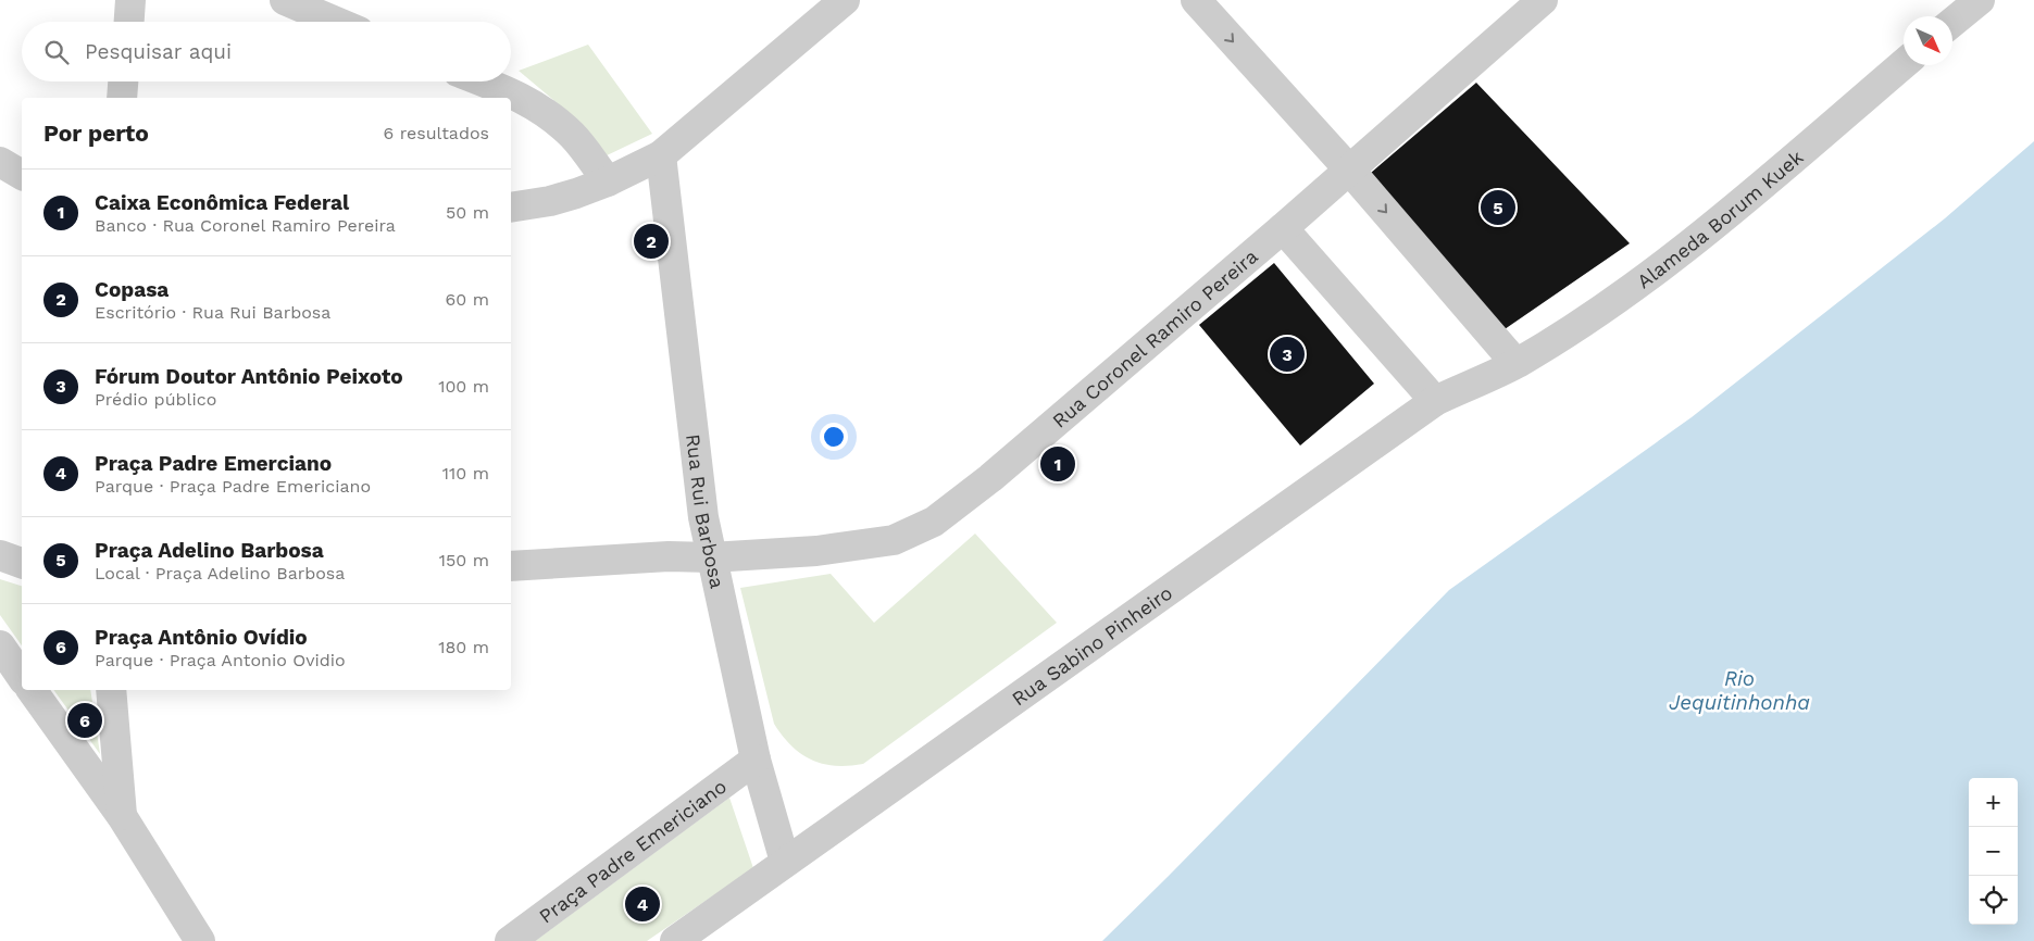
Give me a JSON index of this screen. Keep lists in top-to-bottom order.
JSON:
{
  "streets": {
    "street": [
      "Alameda Borum Kuek",
      "Rua Coronel Ramiro Pereira",
      "Rua Rui Barbosa",
      "Rua Sabino Pinheiro",
      "Praça Padre Emericiano"
    ]
  },
  "crossings": [
    ["Alameda Borum Kuek", "Rua Sabino Pinheiro"],
    ["Rua Coronel Ramiro Pereira", "Rua Rui Barbosa"],
    ["Rua Rui Barbosa", "Rua Sabino Pinheiro"],
    ["Rua Rui Barbosa", "Praça Padre Emericiano"]
  ],
  "water": ["Rio Jequitinhonha"],
  "north": "bottom right",
  "page": {
    "search": "Pesquisar aqui",
    "heading": ["Por perto", "6 resultados"],
    "list": [
      {
        "mark": "1",
        "name": "Caixa Econômica Federal",
        "note": "Banco · Rua Coronel Ramiro Pereira",
        "value": "50 m"
      },
      {
        "mark": "2",
        "name": "Copasa",
        "note": "Escritório · Rua Rui Barbosa",
        "value": "60 m"
      },
      {
        "mark": "3",
        "name": "Fórum Doutor Antônio Peixoto",
        "note": "Prédio público",
        "value": "100 m"
      },
      {
        "mark": "4",
        "name": "Praça Padre Emerciano",
        "note": "Parque · Praça Padre Emericiano",
        "value": "110 m"
      },
      {
        "mark": "5",
        "name": "Praça Adelino Barbosa",
        "note": "Local · Praça Adelino Barbosa",
        "value": "150 m"
      },
      {
        "mark": "6",
        "name": "Praça Antônio Ovídio",
        "note": "Parque · Praça Antonio Ovidio",
        "value": "180 m"
      }
    ],
    "pins": [
      "5",
      "2",
      "3",
      "1",
      "6",
      "4"
    ],
    "map_buttons": ["+", "−"]
  }
}
